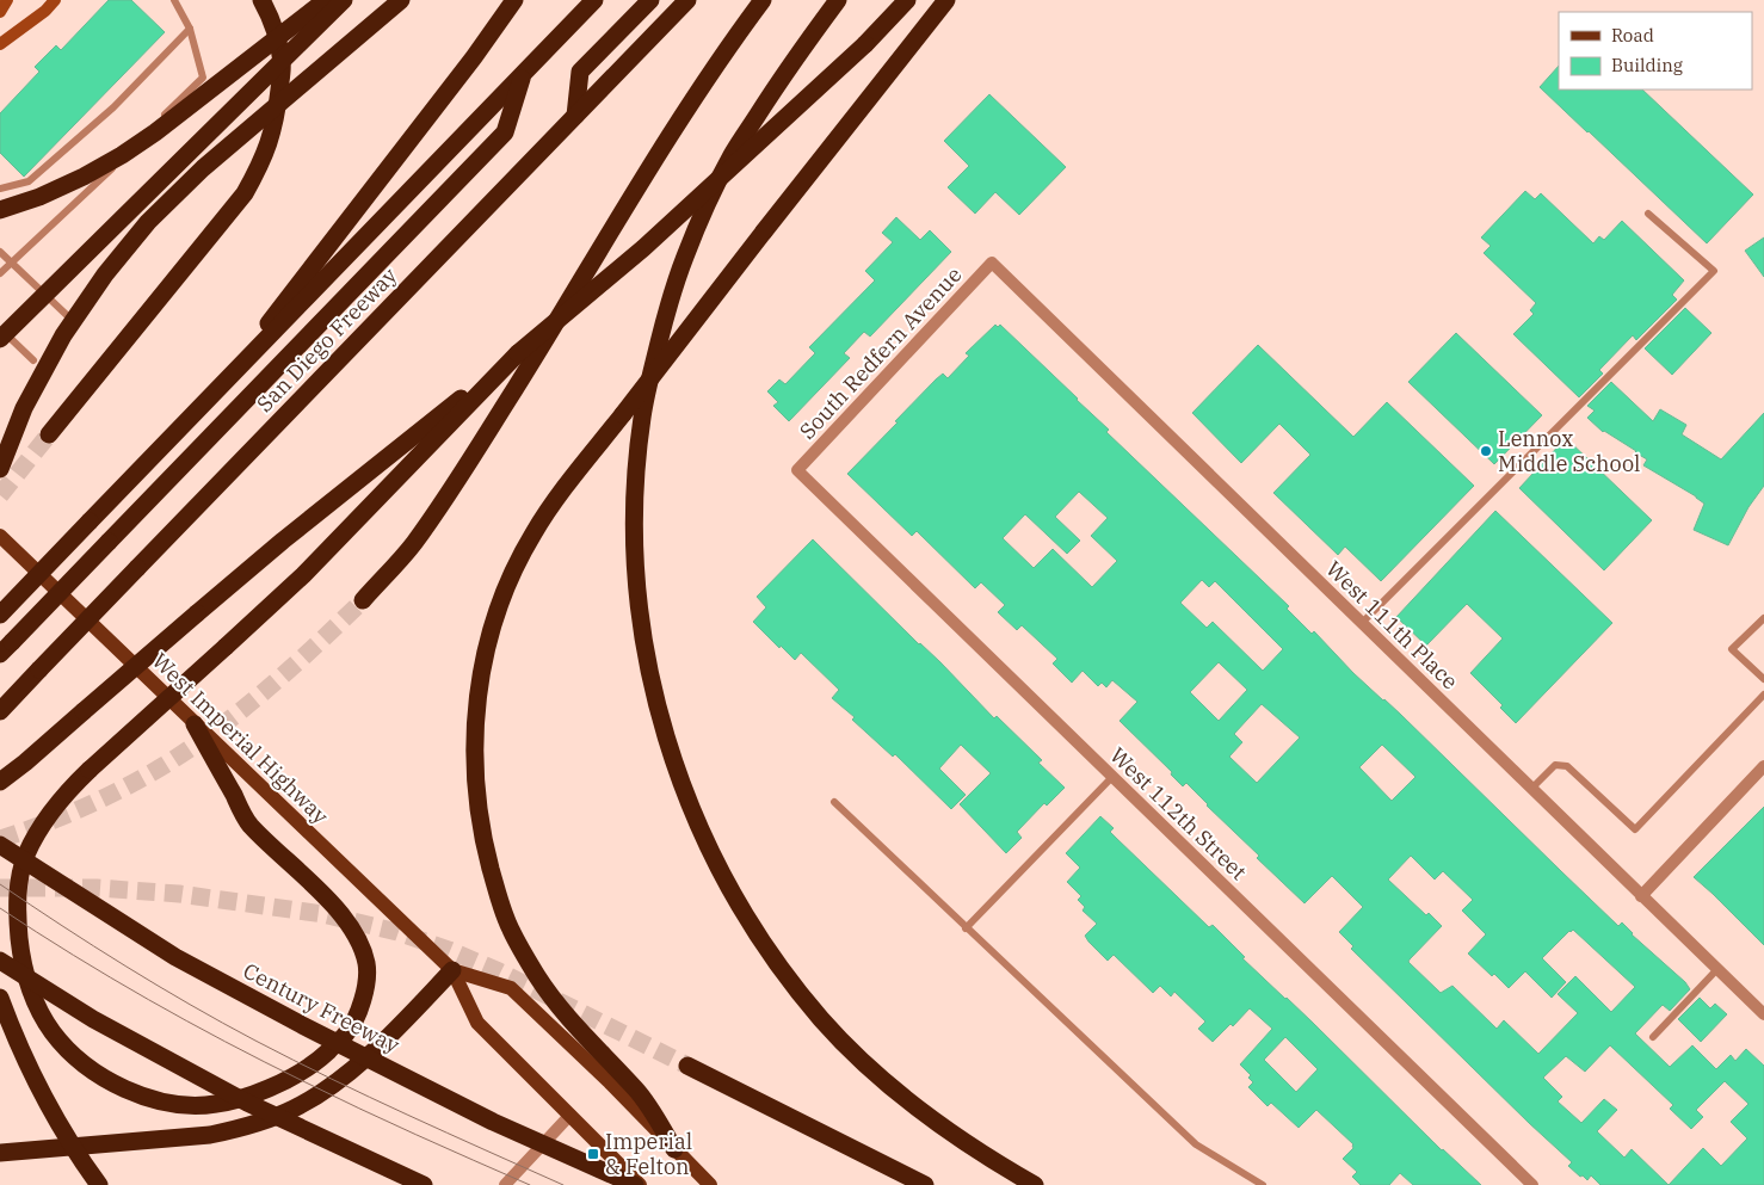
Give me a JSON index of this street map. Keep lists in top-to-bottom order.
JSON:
{
  "streets": {
    "highway": ["San Diego Freeway", "Century Freeway"],
    "main road": ["West Imperial Highway"],
    "street": ["South Redfern Avenue", "West 111th Place", "West 112th Street"]
  },
  "crossings": [
    ["South Redfern Avenue", "West 111th Place"],
    ["South Redfern Avenue", "West 112th Street"]
  ],
  "places": {
    "other": ["Lennox Middle School"],
    "transit": ["Imperial & Felton"]
  },
  "legend": ["Road", "Building"]
}
